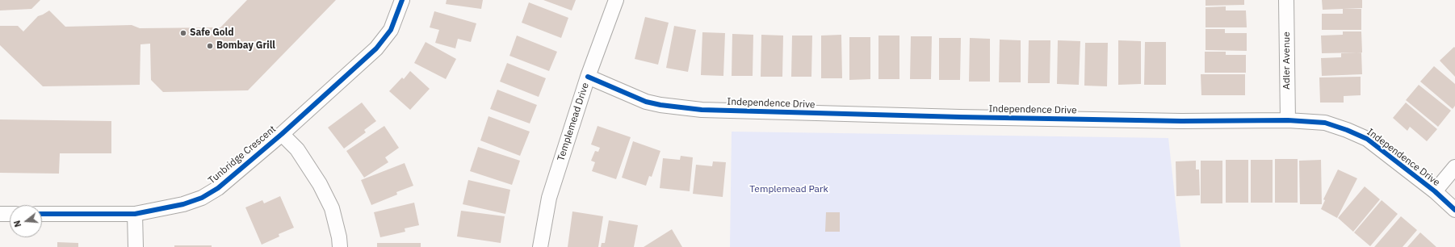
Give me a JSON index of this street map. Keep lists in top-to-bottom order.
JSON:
{
  "streets": {
    "street": [
      "Adler Avenue",
      "Independence Drive",
      "Templemead Drive",
      "Tunbridge Crescent"
    ]
  },
  "crossings": [
    ["Adler Avenue", "Independence Drive"],
    ["Independence Drive", "Templemead Drive"]
  ],
  "parks": ["Templemead Park"],
  "places": ["Safe Gold", "Bombay Grill"],
  "north": "left"
}
